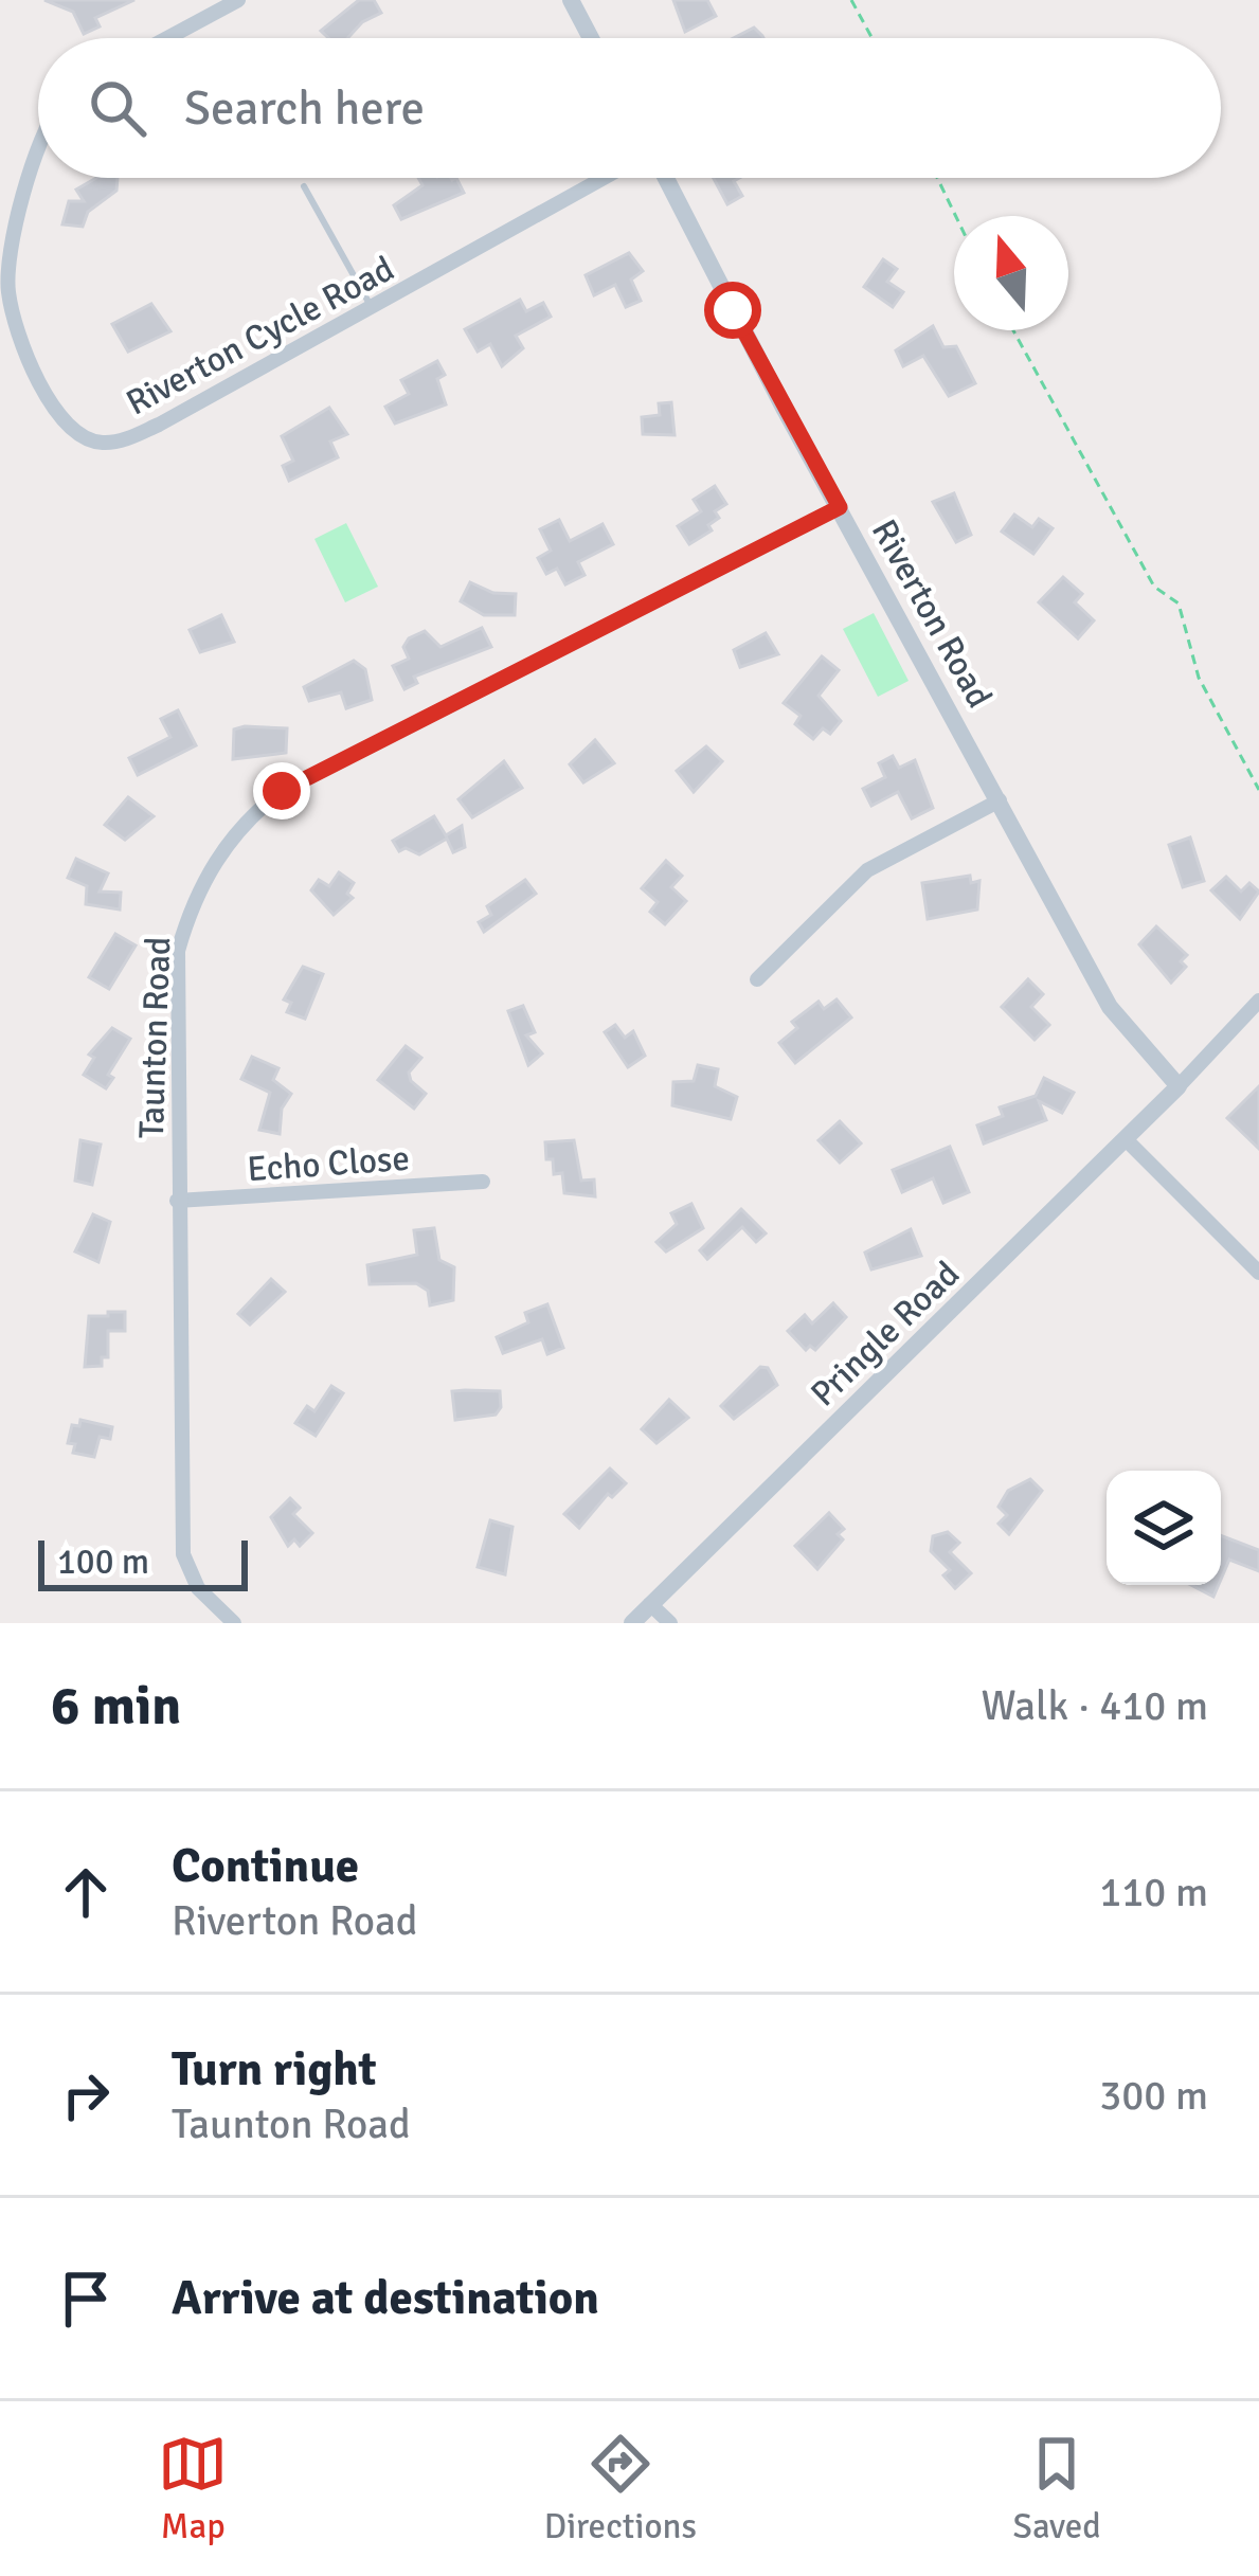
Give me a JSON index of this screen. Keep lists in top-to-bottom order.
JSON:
{
  "streets": {
    "street": [
      "Riverton Cycle Road",
      "Riverton Road",
      "Taunton Road",
      "Echo Close",
      "Pringle Road"
    ]
  },
  "crossings": [
    ["Riverton Road", "Taunton Road"],
    ["Riverton Road", "Pringle Road"],
    ["Taunton Road", "Echo Close"]
  ],
  "scale_bar": "100 m",
  "north": "top",
  "page": {
    "search": "Search here",
    "scale": "100 m",
    "heading": ["6 min", "Walk · 410 m"],
    "list": [
      ["Continue", "Riverton Road", "110 m"],
      ["Turn right", "Taunton Road", "300 m"],
      "Arrive at destination"
    ],
    "nav": ["Map", "Directions", "Saved"]
  }
}
